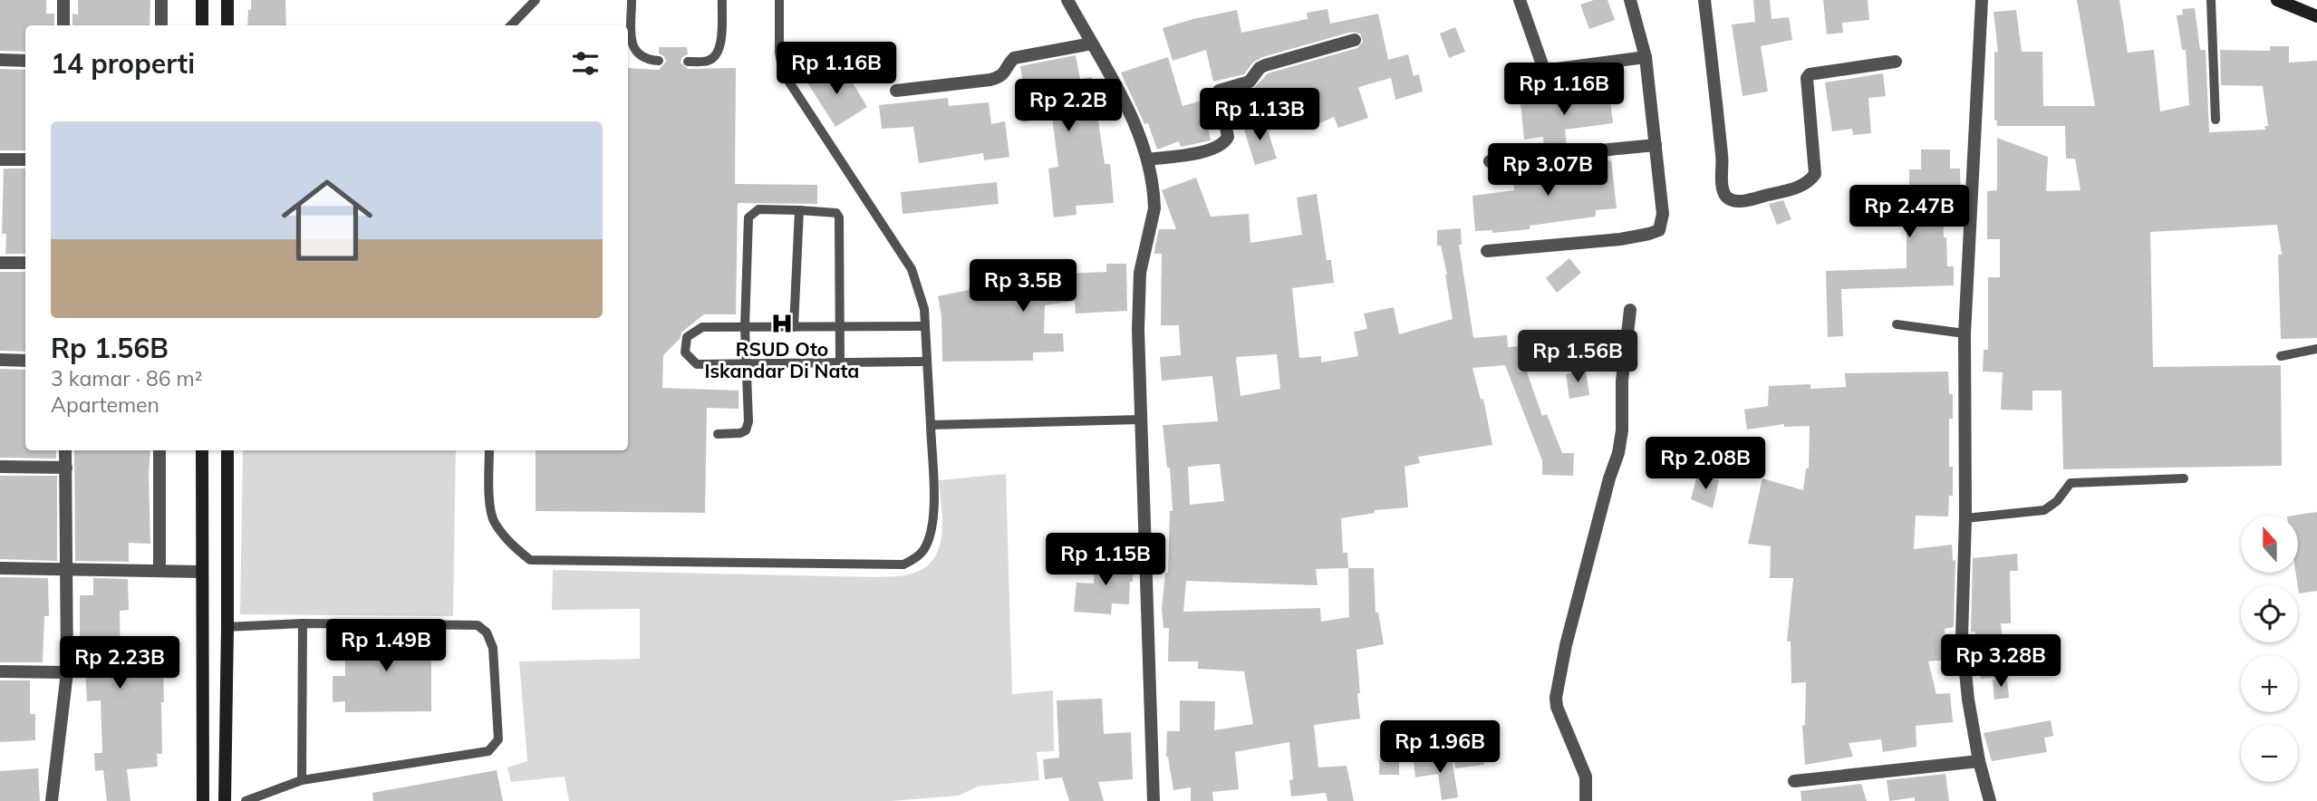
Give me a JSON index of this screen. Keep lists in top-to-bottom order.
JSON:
{
  "places": {
    "hospital": ["RSUD Oto Iskandar Di Nata"]
  },
  "north": "top",
  "page": {
    "heading": "14 properti",
    "price": [
      "Rp 1.16B",
      "Rp 1.16B",
      "Rp 2.2B",
      "Rp 1.13B",
      "Rp 3.07B",
      "Rp 2.47B",
      "Rp 3.5B",
      "Rp 1.56B",
      "Rp 2.08B",
      "Rp 1.15B",
      "Rp 1.49B",
      "Rp 3.28B",
      "Rp 2.23B",
      "Rp 1.96B"
    ],
    "list": [
      {
        "name": "Rp 1.56B",
        "note": "3 kamar · 86 m² · Apartemen"
      }
    ],
    "map_buttons": ["+", "−"]
  }
}
